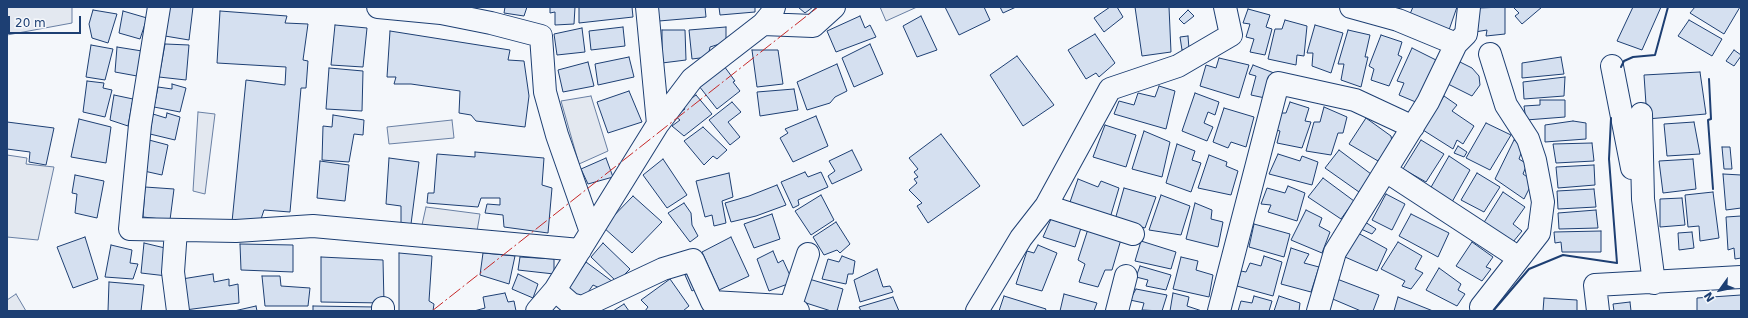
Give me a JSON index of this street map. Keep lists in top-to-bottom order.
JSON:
{
  "scale_bar": "20 m",
  "north": "bottom left"
}
